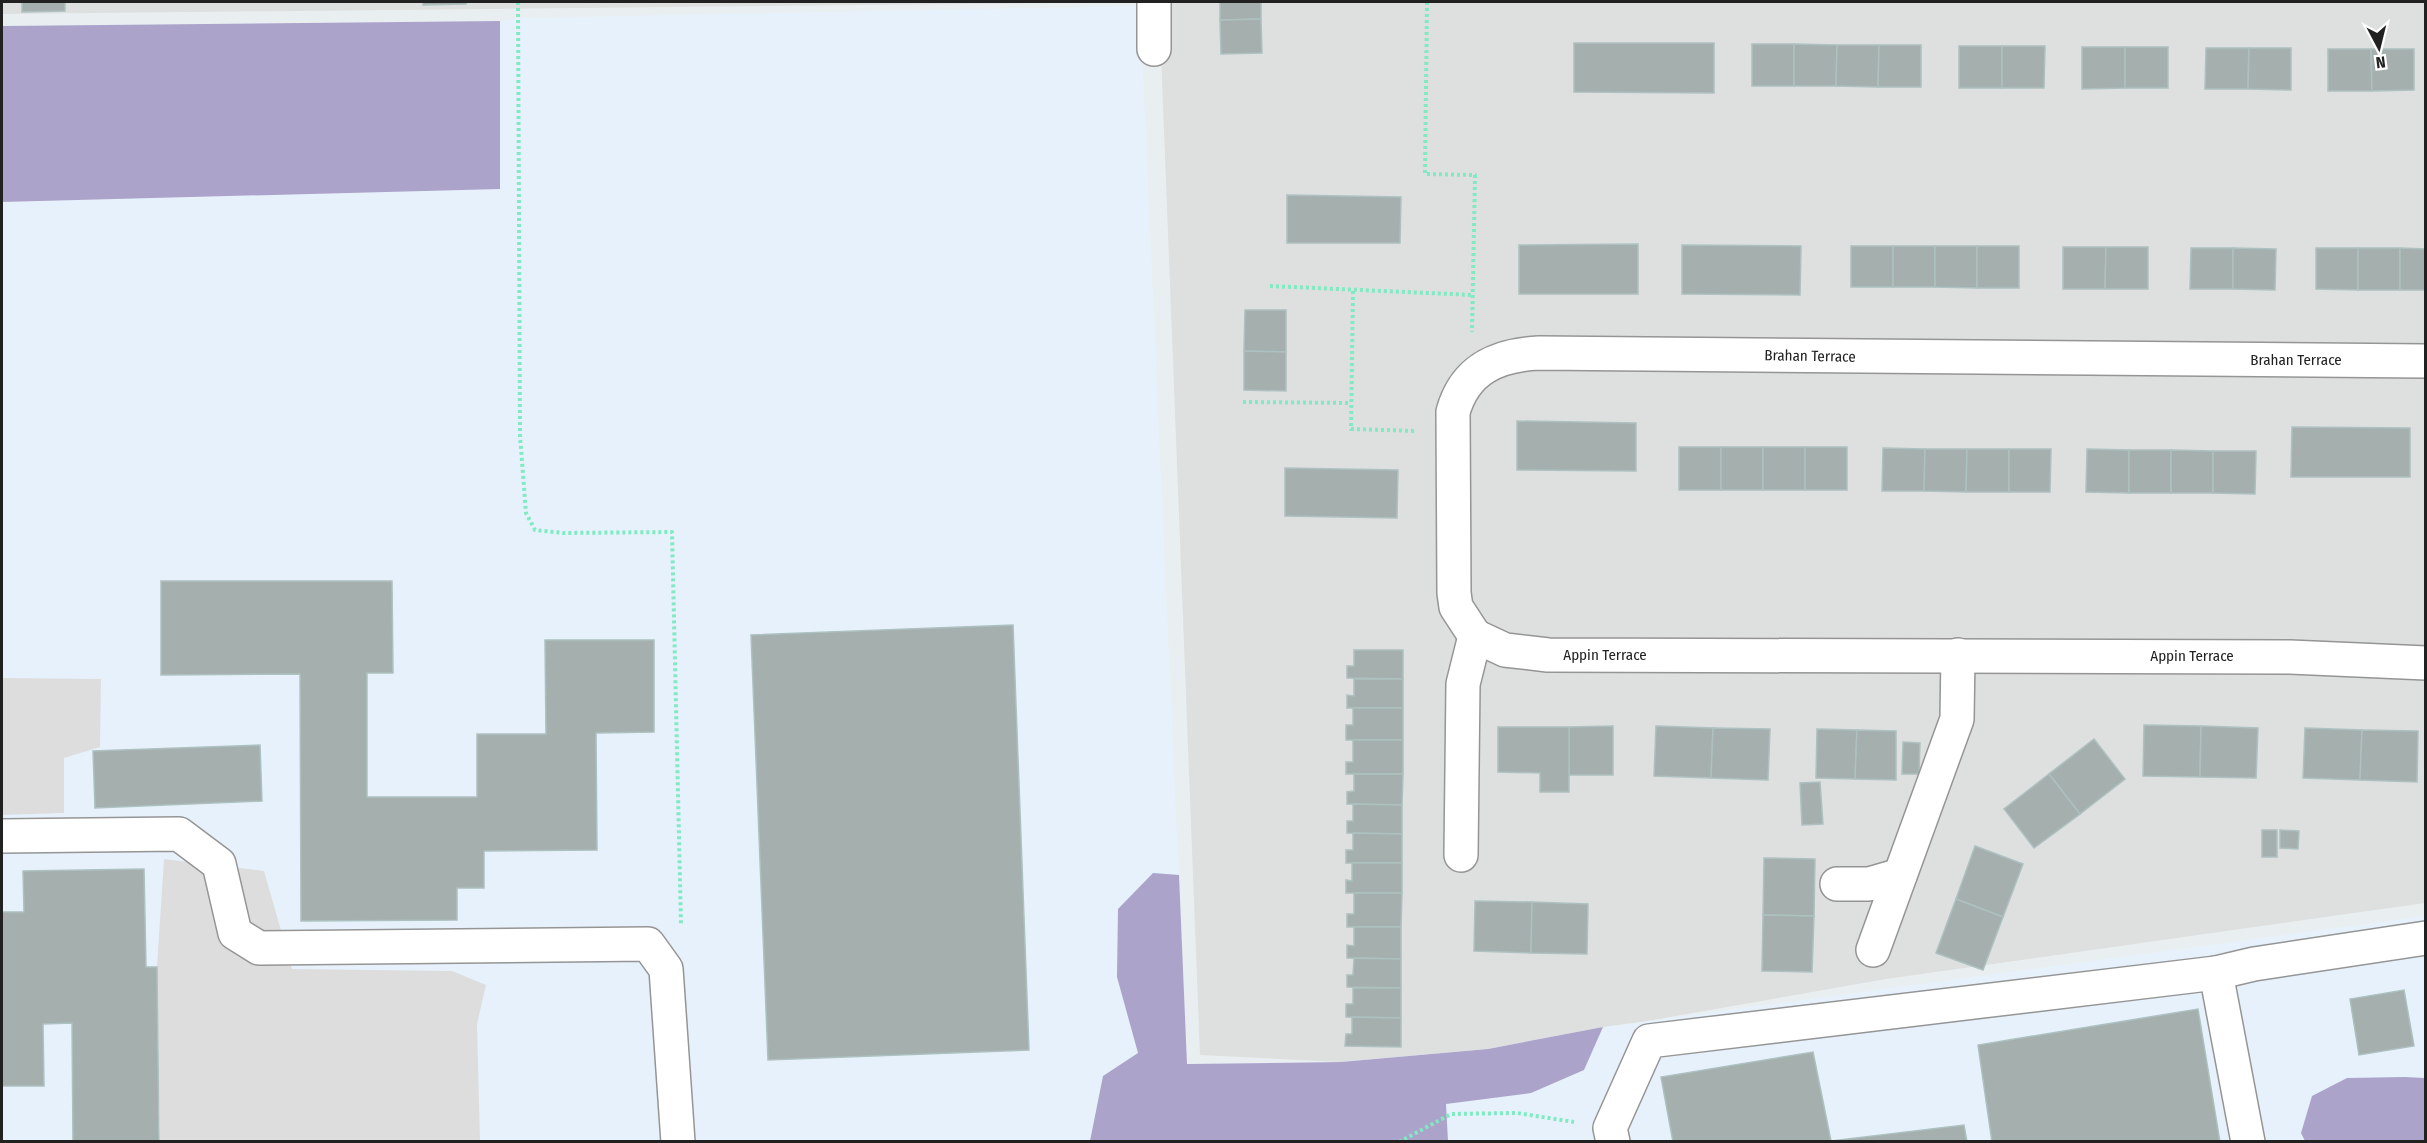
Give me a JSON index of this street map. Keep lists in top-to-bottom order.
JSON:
{
  "streets": {
    "street": ["Brahan Terrace", "Appin Terrace"]
  },
  "crossings": [
    ["Brahan Terrace", "Appin Terrace"]
  ],
  "north": "bottom"
}
